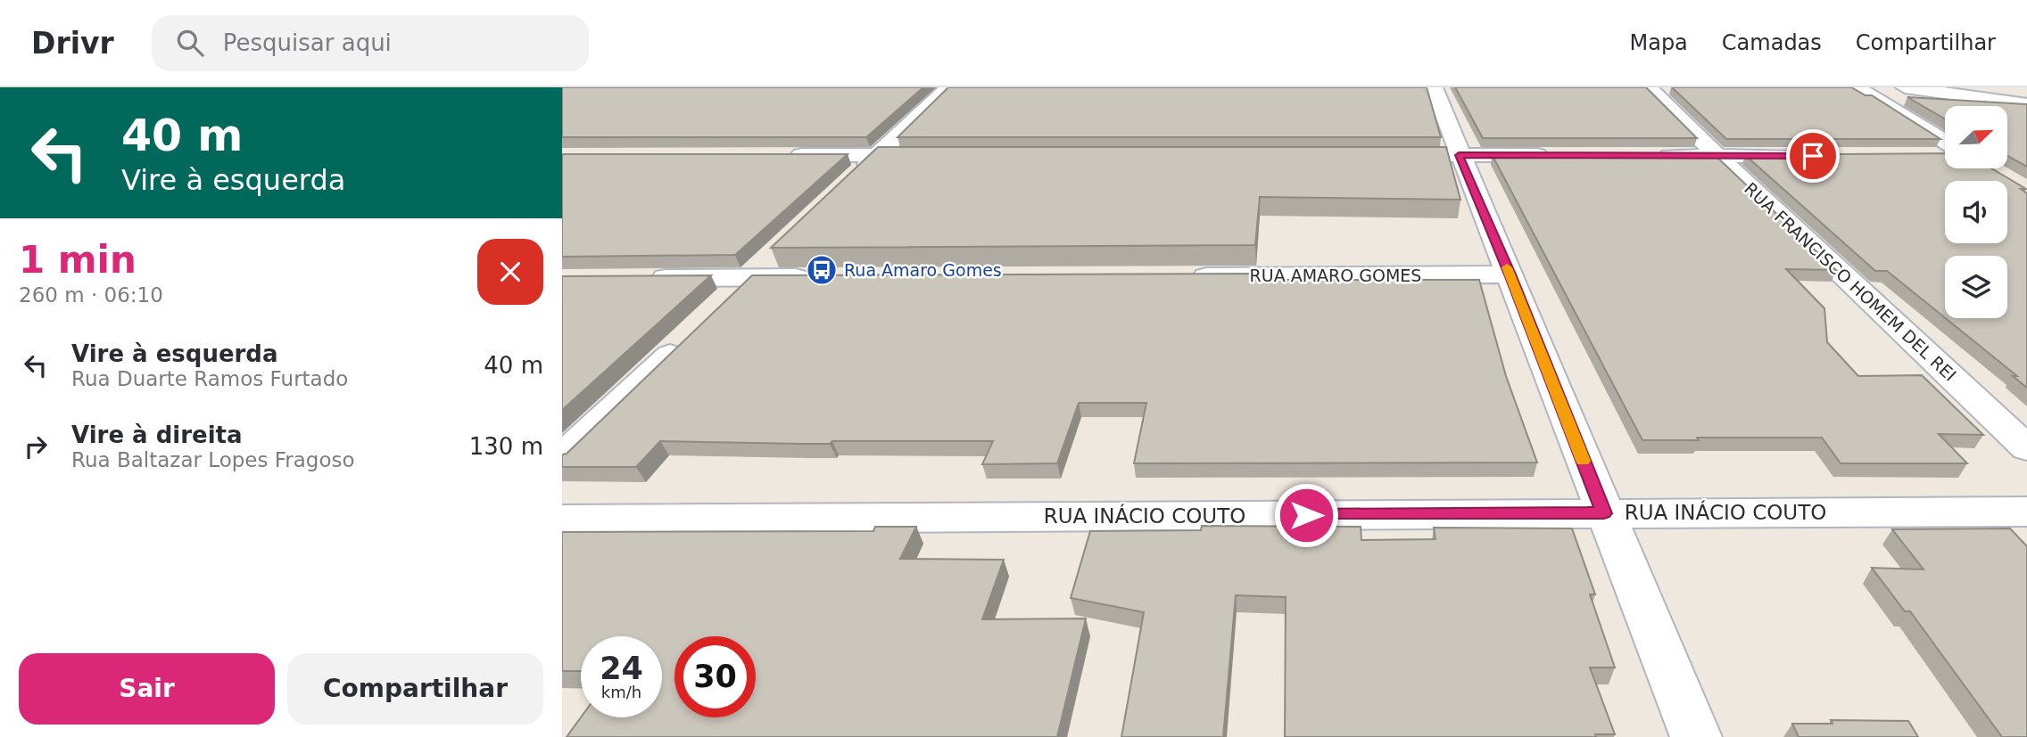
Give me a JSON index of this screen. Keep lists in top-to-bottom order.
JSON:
{
  "streets": {
    "street": ["RUA AMARO GOMES", "RUA FRANCISCO HOMEM DEL REI", "RUA INÁCIO COUTO"]
  },
  "places": {
    "bus stop": ["Rua Amaro Gomes"]
  },
  "north": "top right",
  "page": {
    "header": "Drivr",
    "search": "Pesquisar aqui",
    "nav": ["Mapa", "Camadas", "Compartilhar"],
    "turn": ["40 m", "Vire à esquerda"],
    "heading": ["1 min", "260 m · 06:10"],
    "list": [
      {
        "name": "Vire à esquerda",
        "note": "Rua Duarte Ramos Furtado",
        "value": "40 m"
      },
      {
        "name": "Vire à direita",
        "note": "Rua Baltazar Lopes Fragoso",
        "value": "130 m"
      }
    ],
    "speed": "24 km/h",
    "limit": "30",
    "buttons": ["Sair", "Compartilhar"]
  }
}
